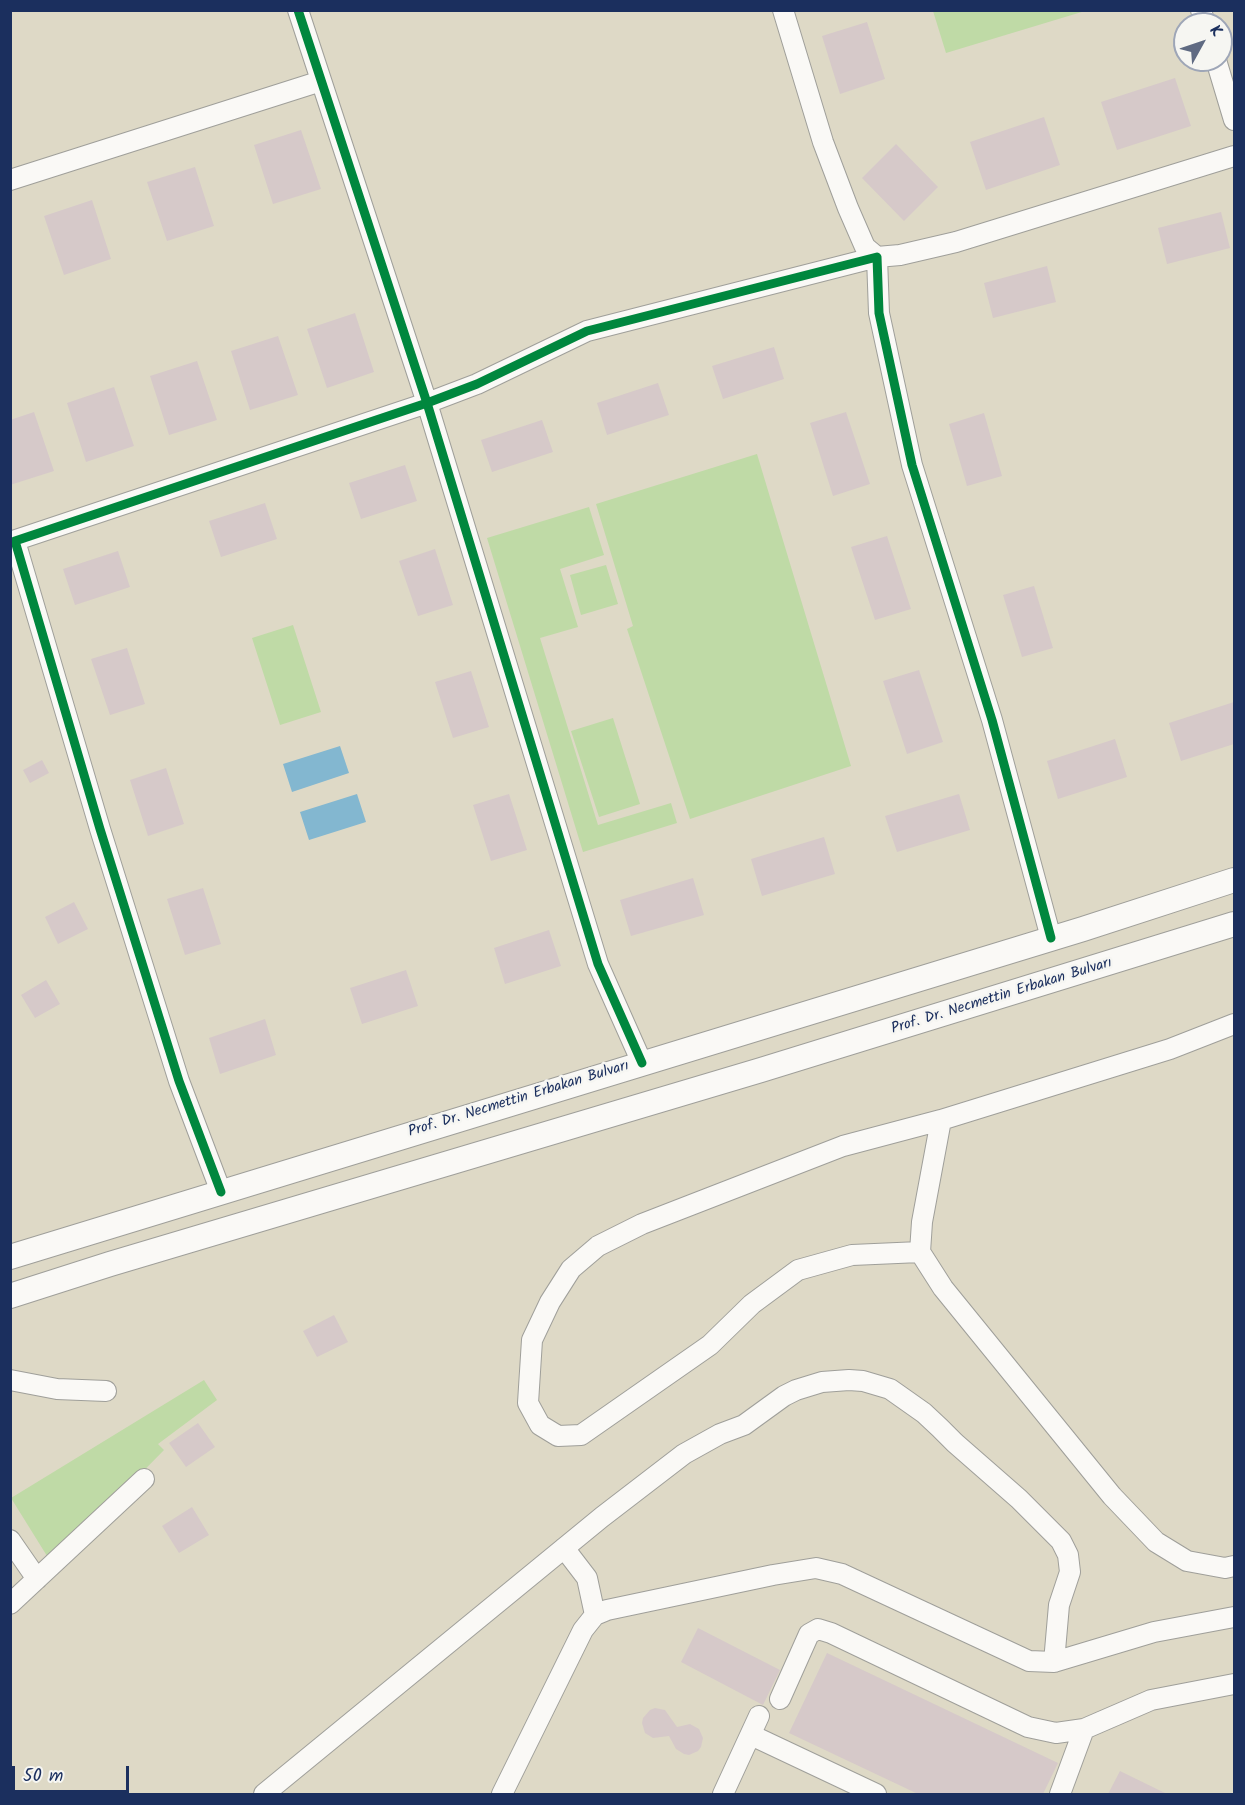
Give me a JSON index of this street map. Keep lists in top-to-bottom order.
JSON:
{
  "streets": {
    "main road": ["Prof. Dr. Necmettin Erbakan Bulvarı"]
  },
  "scale_bar": "50 m",
  "north": "top right"
}
